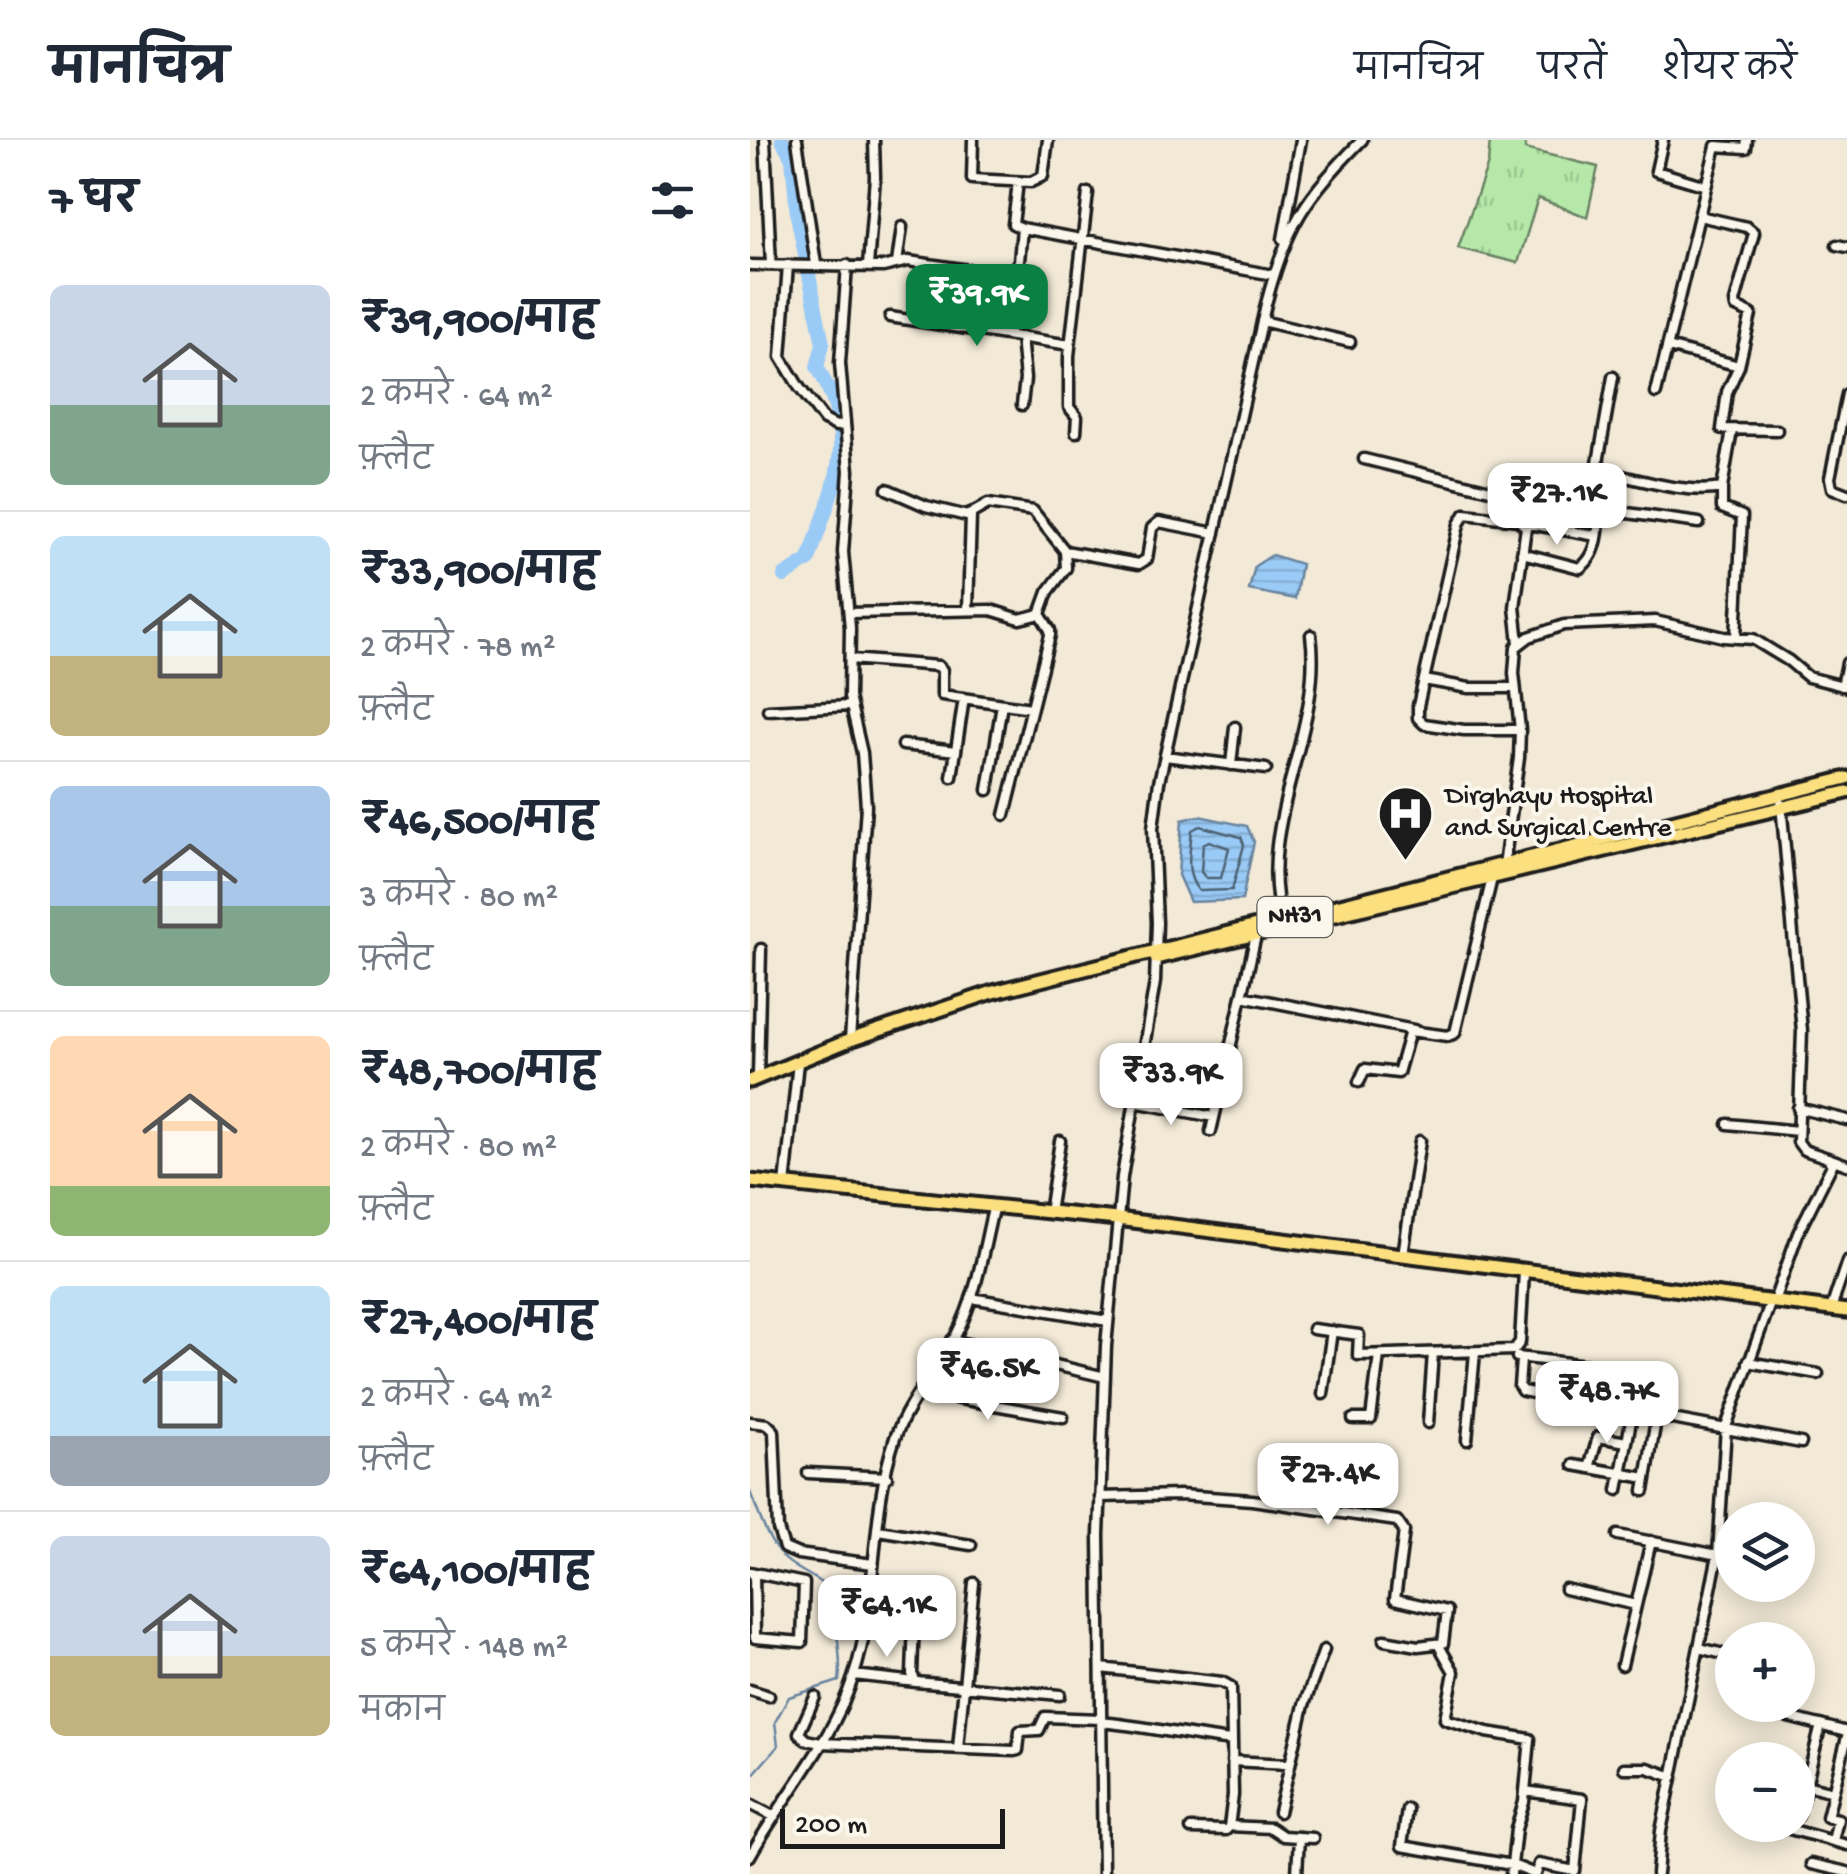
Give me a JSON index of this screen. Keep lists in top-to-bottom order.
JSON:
{
  "streets": {
    "main road": ["NH31"]
  },
  "places": {
    "hospital": ["Dirghayu Hospital and Surgical Centre"]
  },
  "scale_bar": "200 m",
  "page": {
    "header": "मानचित्र",
    "nav": ["मानचित्र", "परतें", "शेयर करें"],
    "heading": "7 घर",
    "list": [
      {
        "name": "₹39,900/माह",
        "note": "2 कमरे · 64 m² · फ़्लैट"
      },
      {
        "name": "₹33,900/माह",
        "note": "2 कमरे · 78 m² · फ़्लैट"
      },
      {
        "name": "₹46,500/माह",
        "note": "3 कमरे · 80 m² · फ़्लैट"
      },
      {
        "name": "₹48,700/माह",
        "note": "2 कमरे · 80 m² · फ़्लैट"
      },
      {
        "name": "₹27,400/माह",
        "note": "2 कमरे · 64 m² · फ़्लैट"
      },
      {
        "name": "₹64,100/माह",
        "note": "5 कमरे · 148 m² · मकान"
      }
    ],
    "price": [
      "₹39.9K",
      "₹27.1K",
      "₹33.9K",
      "₹46.5K",
      "₹48.7K",
      "₹27.4K",
      "₹64.1K"
    ],
    "map_buttons": ["+", "−"],
    "scale": "200 m"
  }
}
